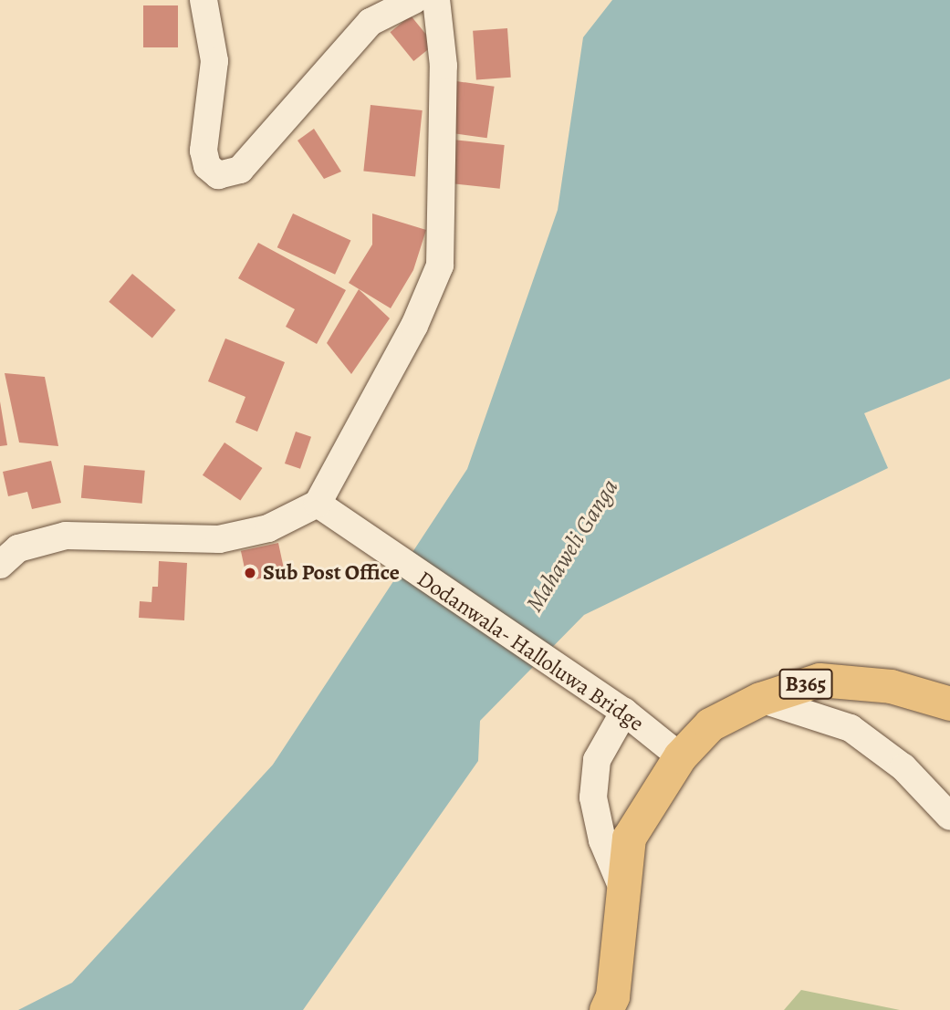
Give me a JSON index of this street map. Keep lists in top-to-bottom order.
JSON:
{
  "streets": {
    "main road": ["B365"],
    "street": ["Dodanwala- Halloluwa Bridge"]
  },
  "crossings": [
    ["Dodanwala- Halloluwa Bridge", "B365"]
  ],
  "water": ["Mahaweli Ganga"],
  "places": ["Sub Post Office"]
}
